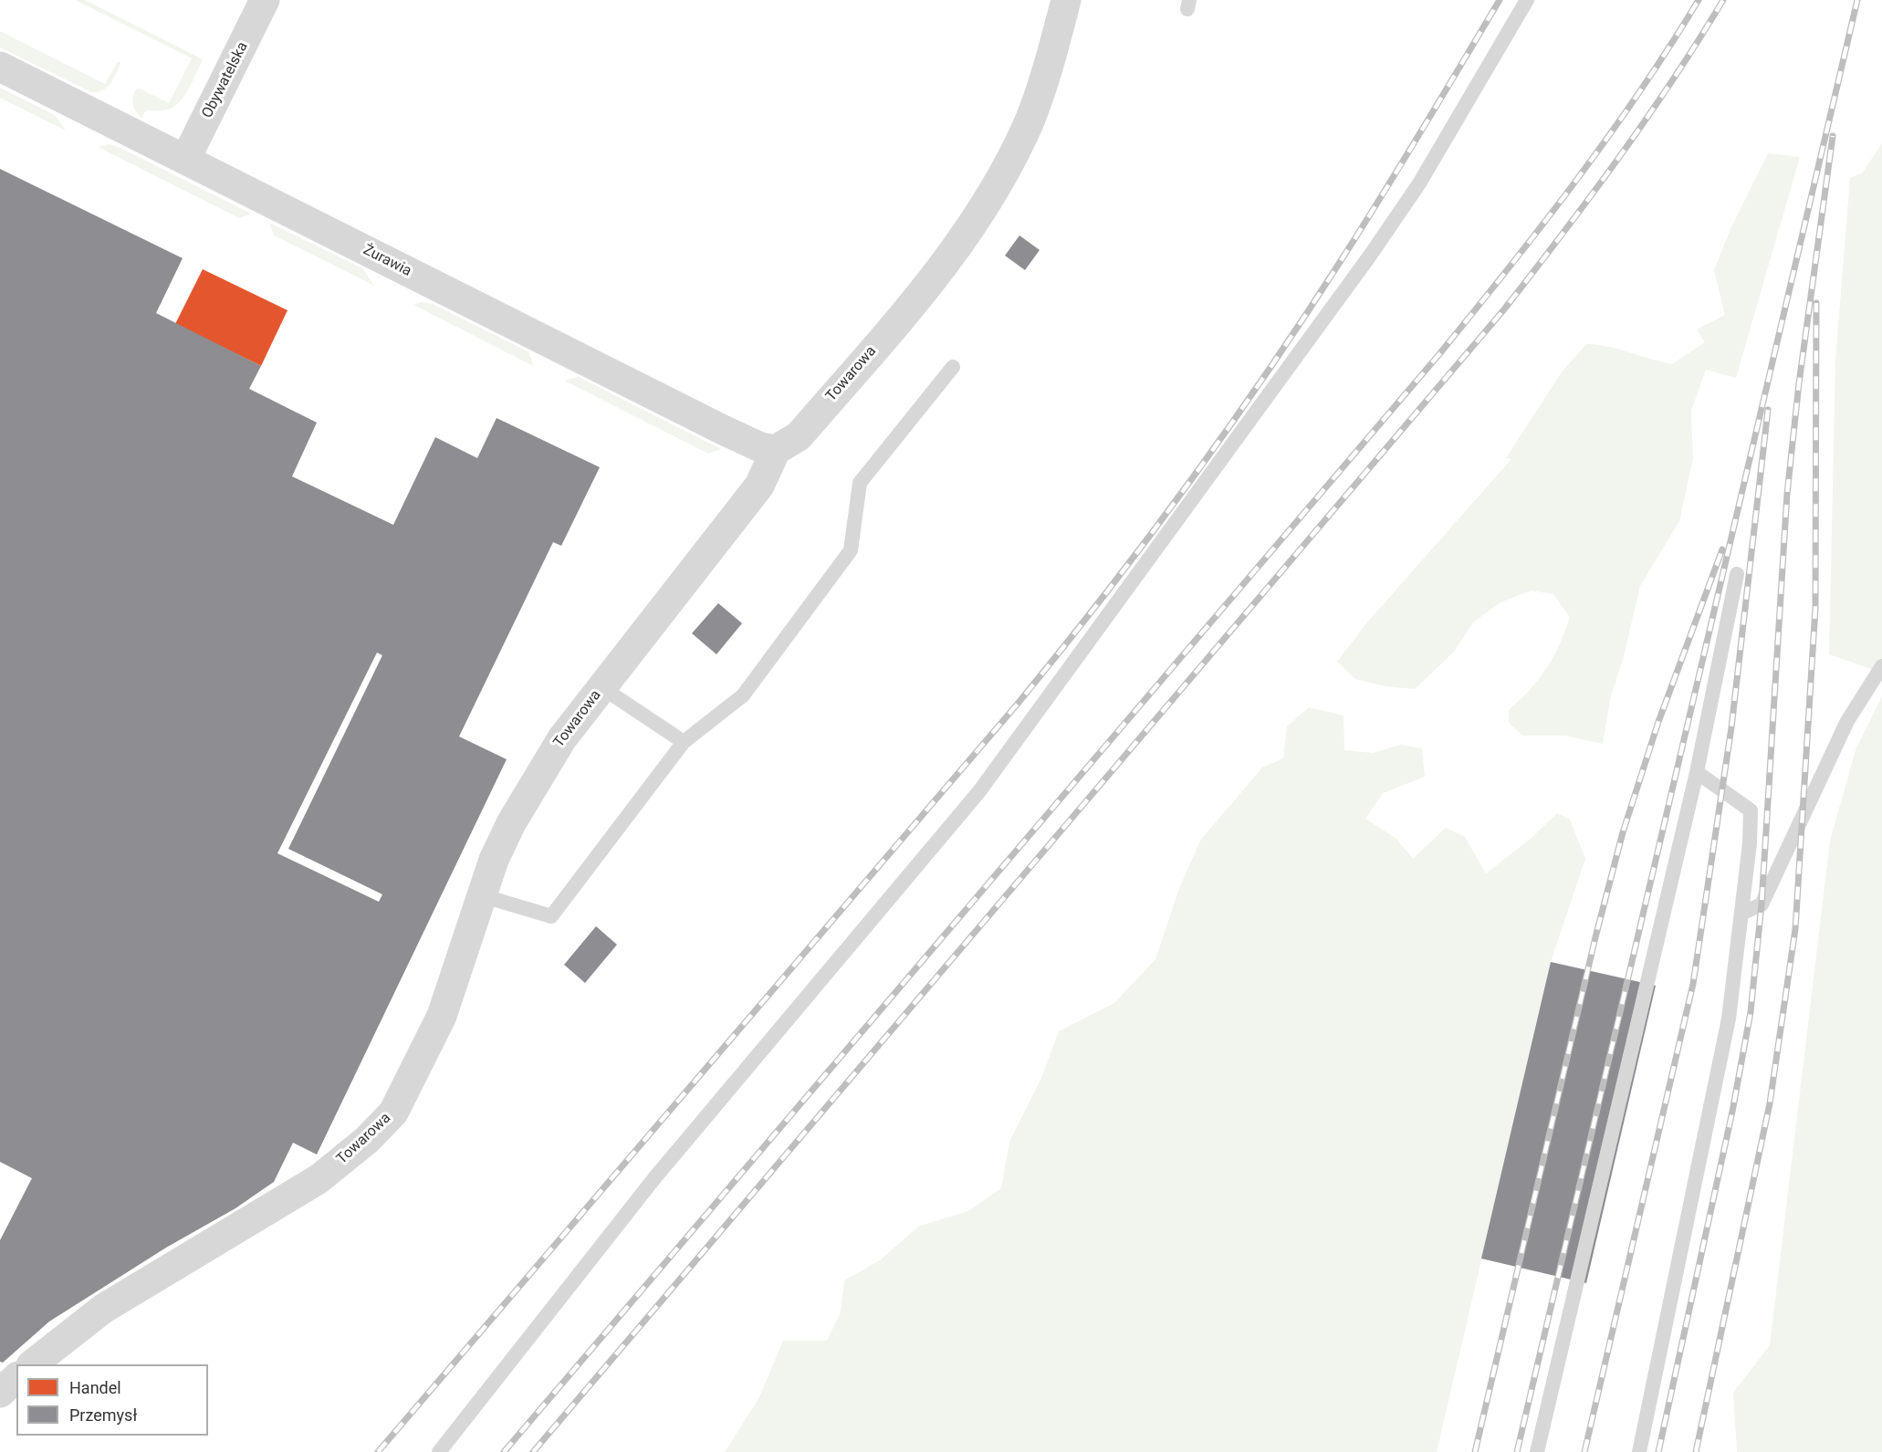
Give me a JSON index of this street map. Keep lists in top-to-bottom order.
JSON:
{
  "streets": {
    "street": ["Obywatelska", "Żurawia", "Towarowa"]
  },
  "crossings": [
    ["Obywatelska", "Żurawia"],
    ["Żurawia", "Towarowa"]
  ],
  "legend": ["Handel", "Przemysł"]
}
